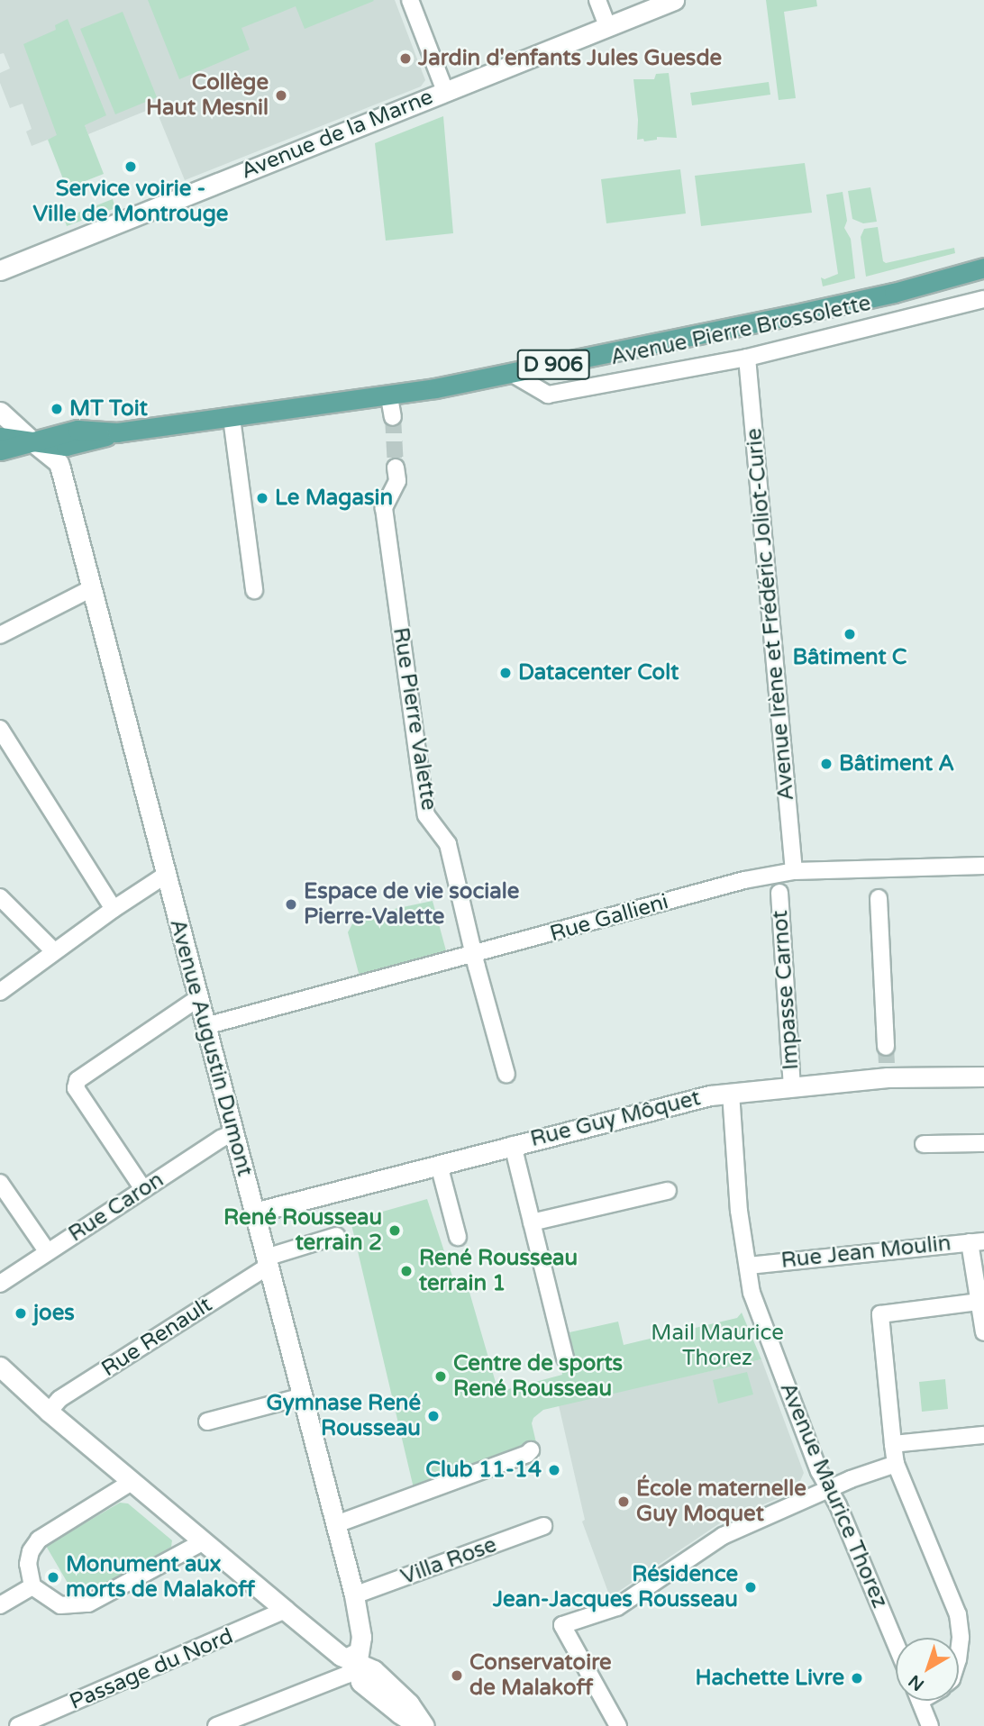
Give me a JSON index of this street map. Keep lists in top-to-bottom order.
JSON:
{
  "streets": {
    "main road": ["Avenue Pierre Brossolette", "D 906"],
    "street": [
      "Avenue de la Marne",
      "Avenue Irène et Frédéric Joliot-Curie",
      "Rue Pierre Valette",
      "Rue Gallieni",
      "Impasse Carnot",
      "Avenue Augustin Dumont",
      "Rue Guy Môquet",
      "Rue Caron",
      "Rue Jean Moulin",
      "Rue Renault",
      "Avenue Maurice Thorez",
      "Villa Rose",
      "Passage du Nord"
    ]
  },
  "crossings": [
    ["Avenue Pierre Brossolette", "Avenue Irène et Frédéric Joliot-Curie"],
    ["Avenue Pierre Brossolette", "Avenue Augustin Dumont"],
    ["Avenue Irène et Frédéric Joliot-Curie", "Rue Gallieni"],
    ["Rue Pierre Valette", "Rue Gallieni"],
    ["Rue Gallieni", "Avenue Augustin Dumont"],
    ["Impasse Carnot", "Rue Guy Môquet"],
    ["Avenue Augustin Dumont", "Rue Guy Môquet"],
    ["Avenue Augustin Dumont", "Rue Caron"],
    ["Avenue Augustin Dumont", "Rue Renault"],
    ["Avenue Augustin Dumont", "Villa Rose"],
    ["Rue Guy Môquet", "Avenue Maurice Thorez"],
    ["Rue Jean Moulin", "Avenue Maurice Thorez"]
  ],
  "parks": ["Mail Maurice Thorez"],
  "places": [
    "Jardin d'enfants Jules Guesde",
    "Collège Haut Mesnil",
    "Service voirie - Ville de Montrouge",
    "MT Toit",
    "Le Magasin",
    "Bâtiment C",
    "Datacenter Colt",
    "Bâtiment A",
    "Espace de vie sociale Pierre-Valette",
    "René Rousseau terrain 2",
    "René Rousseau terrain 1",
    "joes",
    "Centre de sports René Rousseau",
    "Gymnase René Rousseau",
    "Club 11-14",
    "École maternelle Guy Moquet",
    "Monument aux morts de Malakoff",
    "Résidence Jean-Jacques Rousseau",
    "Conservatoire de Malakoff",
    "Hachette Livre"
  ],
  "north": "bottom left"
}
